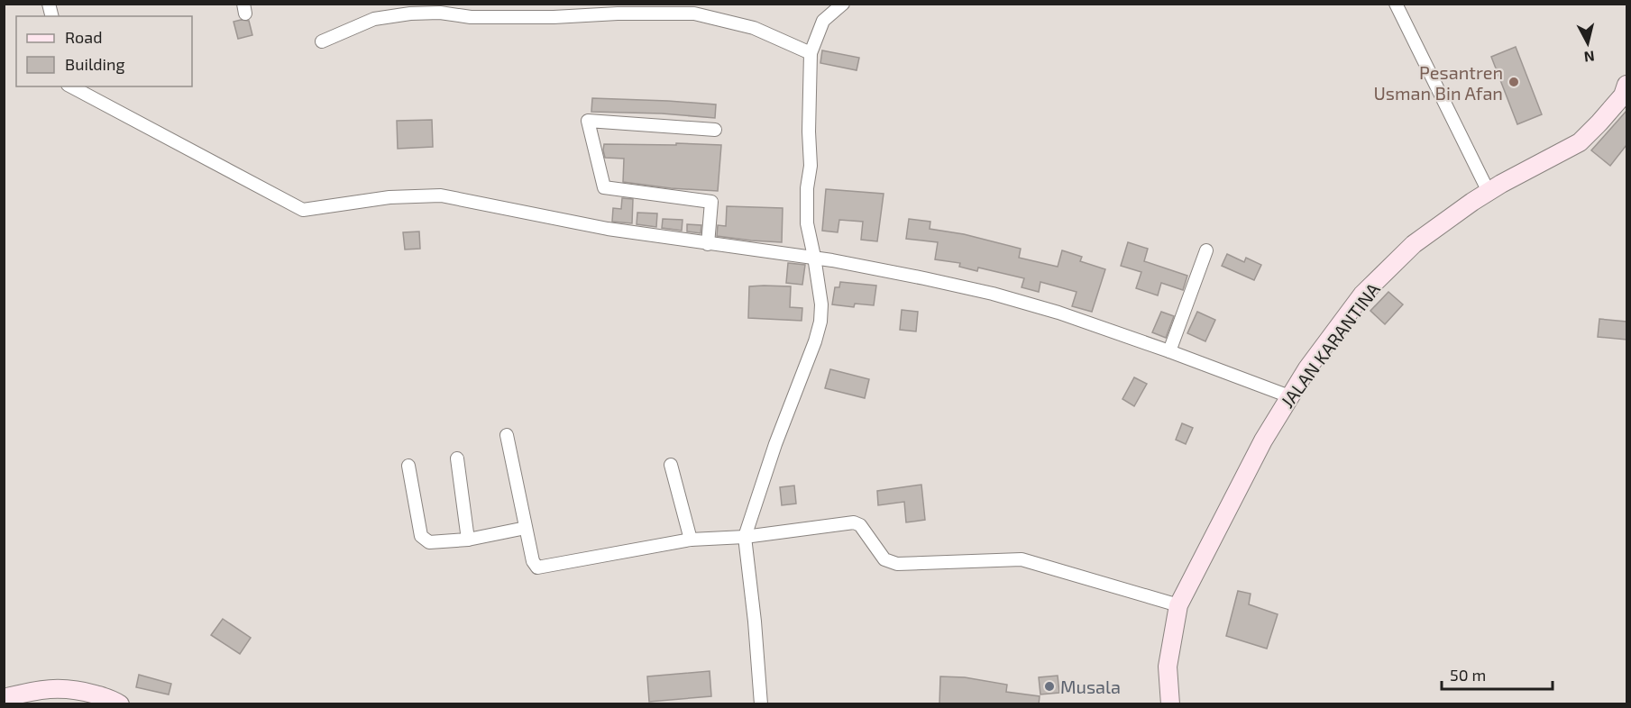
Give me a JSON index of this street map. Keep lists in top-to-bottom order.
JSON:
{
  "streets": {
    "street": ["JALAN KARANTINA"]
  },
  "places": ["Pesantren Usman Bin Afan", "Musala"],
  "legend": ["Road", "Building"],
  "scale_bar": "50 m",
  "north": "bottom"
}
